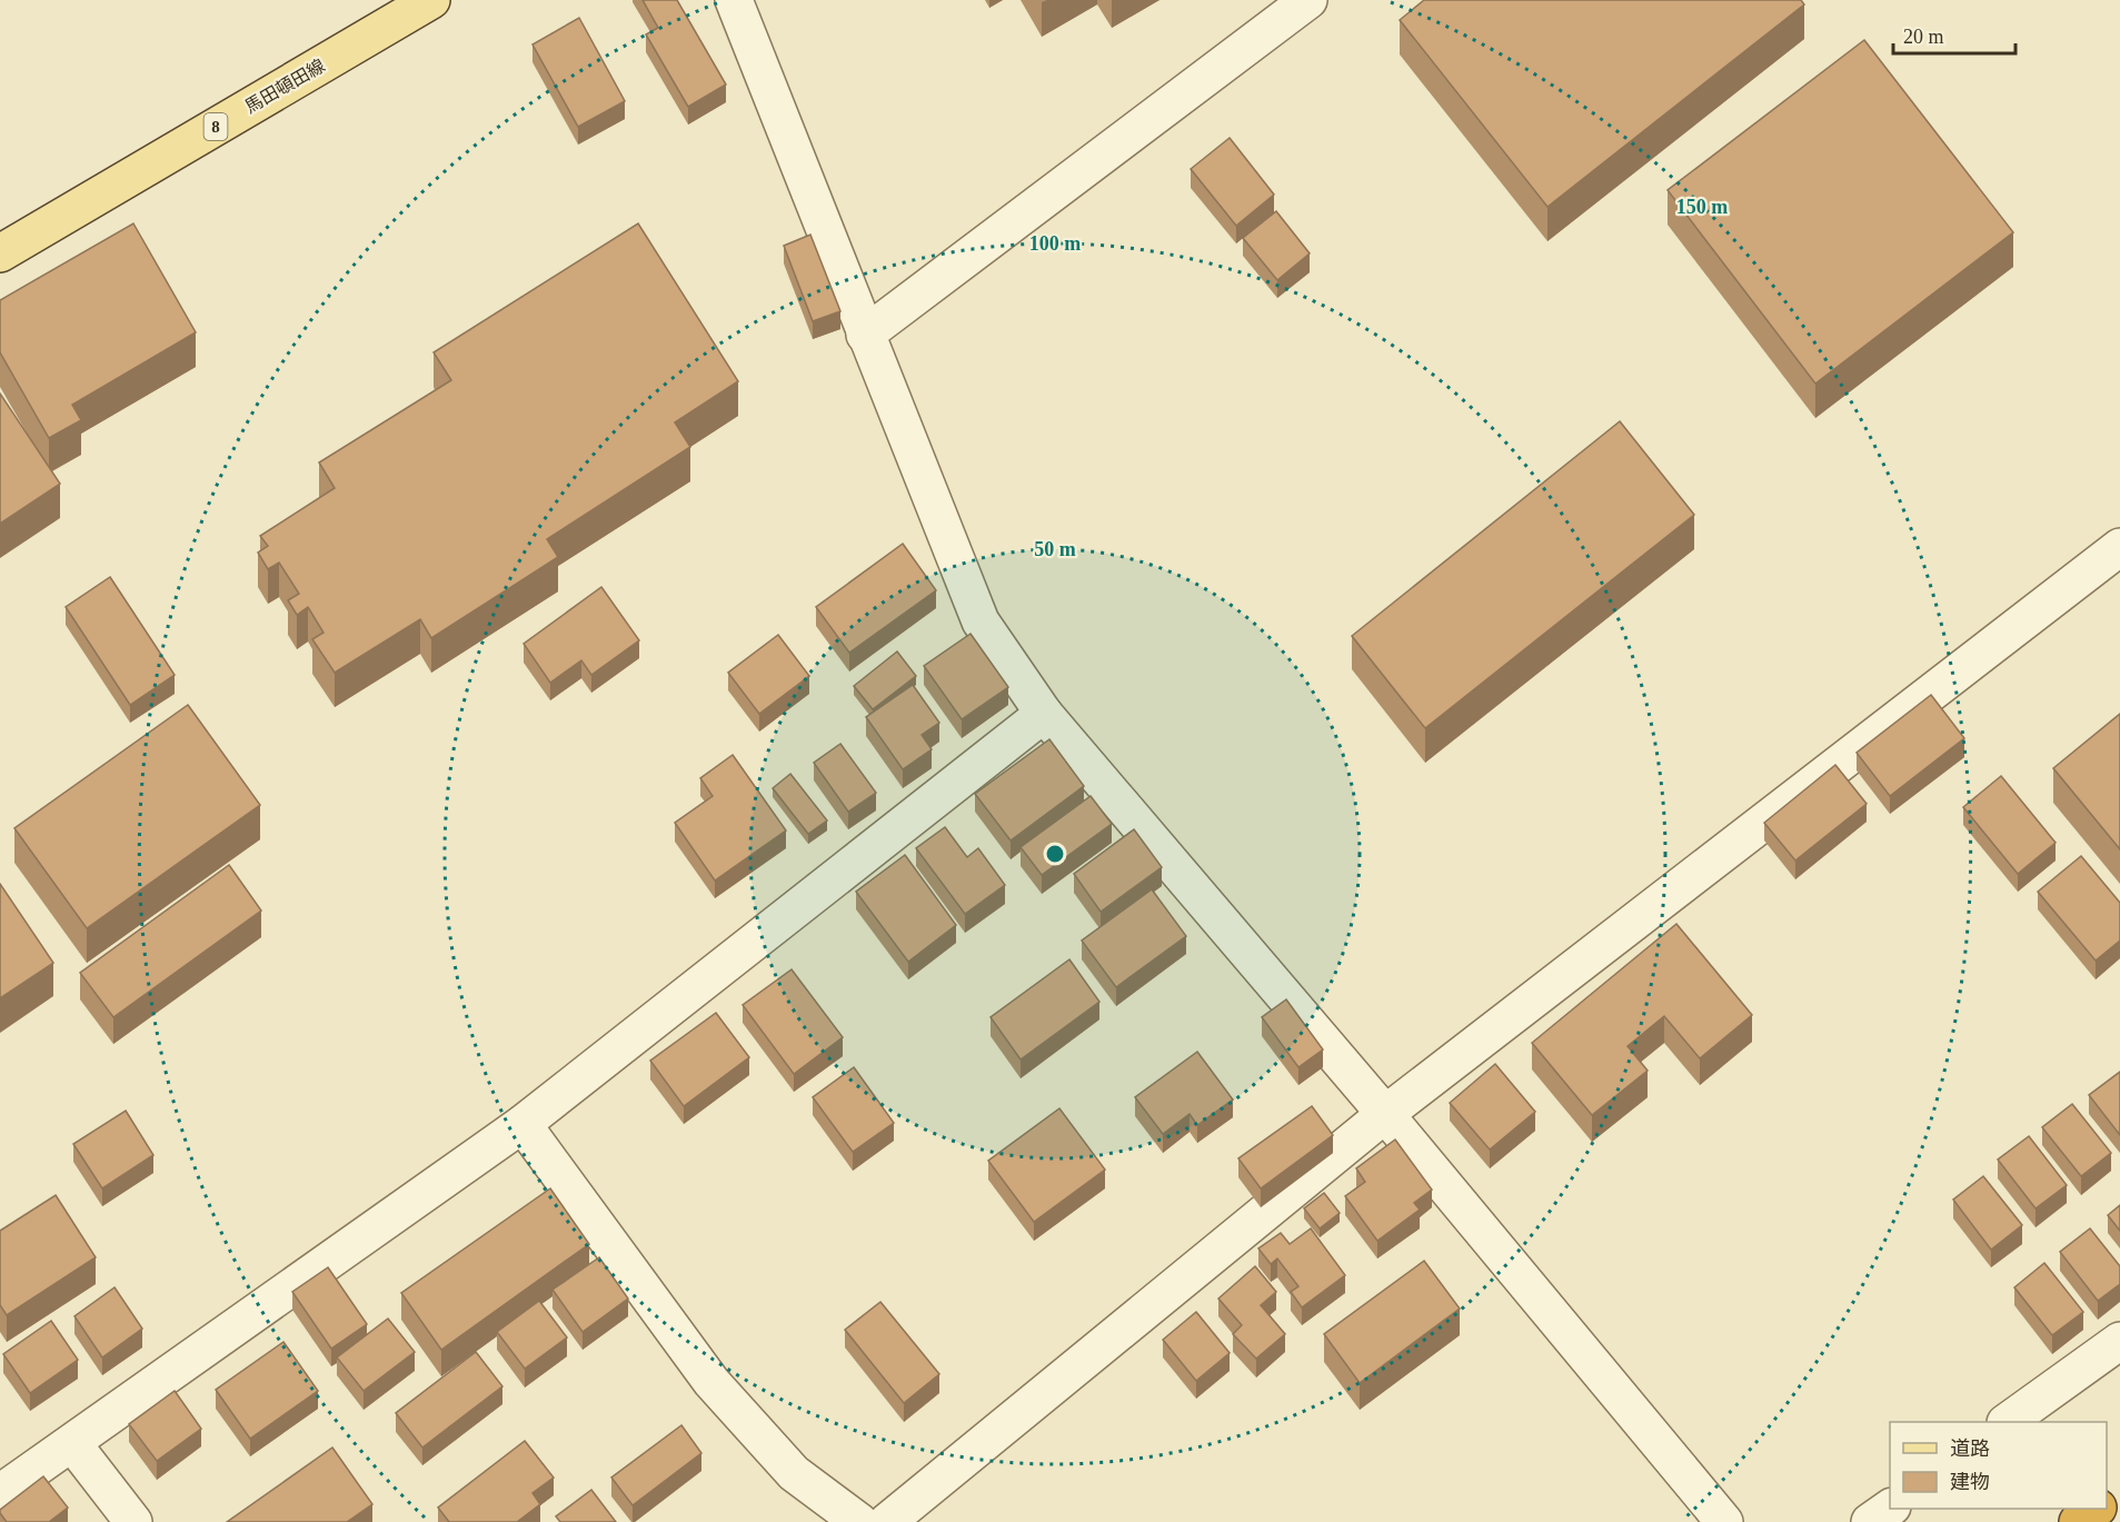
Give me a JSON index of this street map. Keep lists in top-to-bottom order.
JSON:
{
  "streets": {
    "main road": ["馬田頓田線", "8"]
  },
  "legend": ["道路", "建物"],
  "scale_bar": "20 m",
  "rings": ["150 m", "100 m", "50 m"]
}
